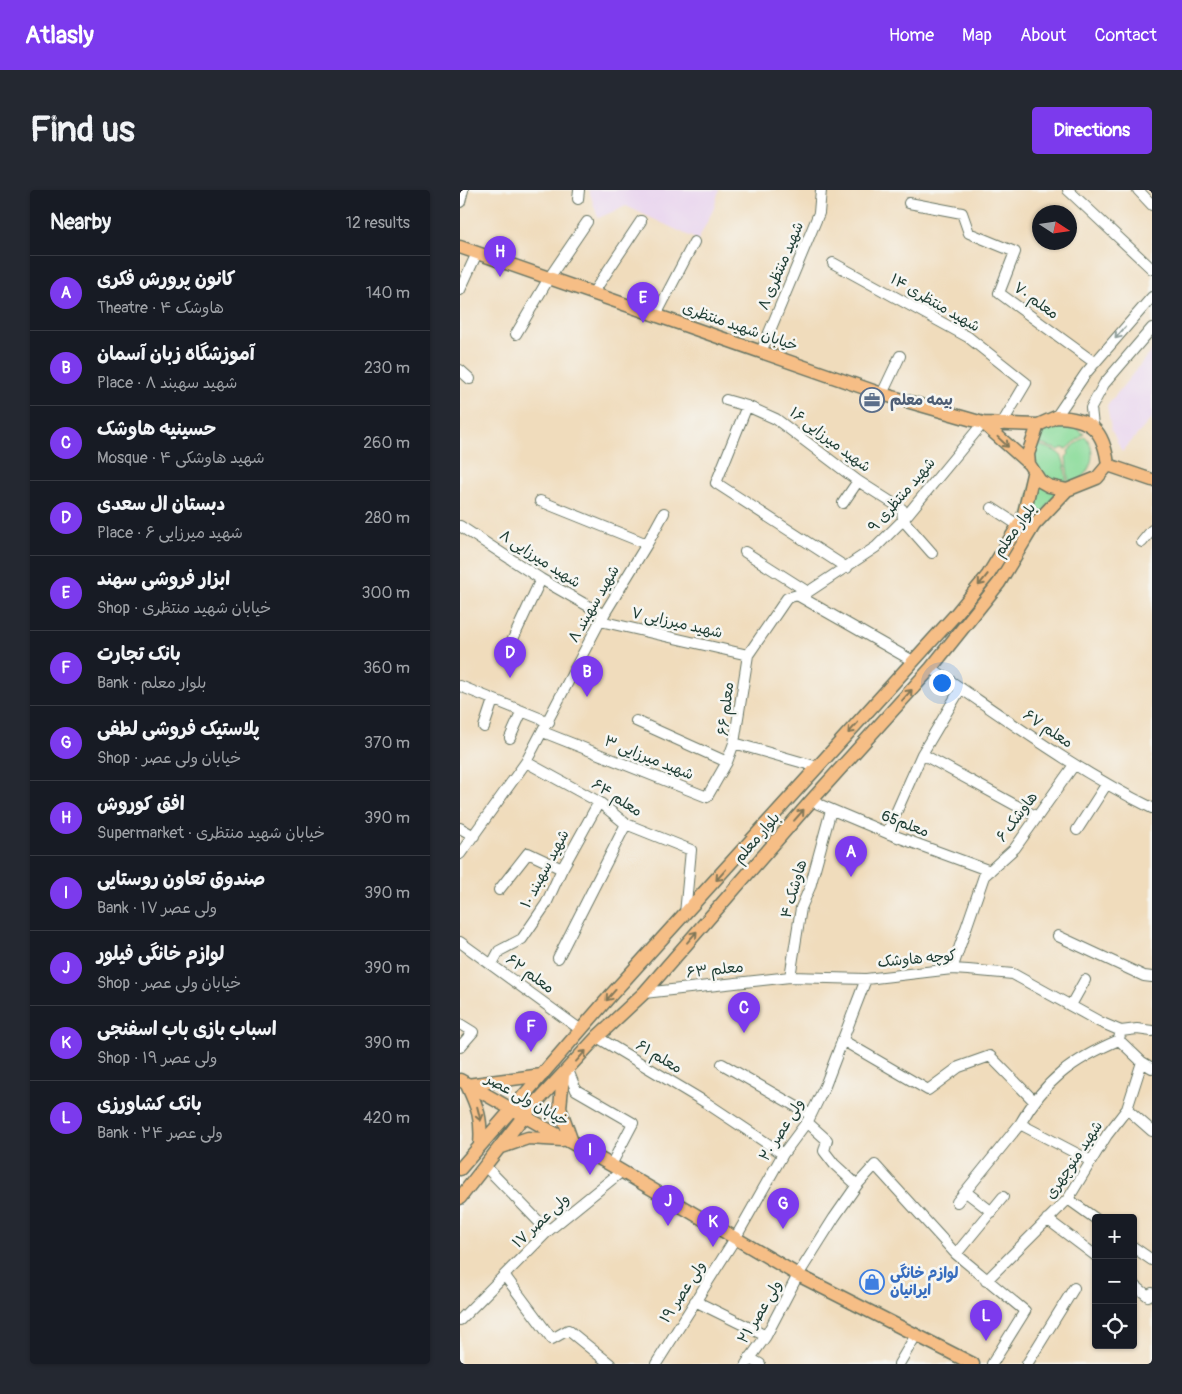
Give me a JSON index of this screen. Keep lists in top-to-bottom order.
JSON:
{
  "streets": {
    "main road": ["خیابان شهید منتظری", "بلوار معلم", "خیابان ولی عصر"],
    "street": [
      "شهید منتظری ۸",
      "معلم ۷۰",
      "شهید منتظری ۱۴",
      "شهید میرزایی ۱۶",
      "شهید منتظری ۹",
      "شهید میرزایی ۸",
      "شهید سهبند ۸",
      "شهید میرزایی ۷",
      "معلم ۶۶",
      "معلم ۶۷",
      "شهید میرزایی ۳",
      "معلم ۶۴",
      "هاوشک ۶",
      "معلم65",
      "شهید سهبند ۱۰",
      "هاوشک ۴",
      "کوچه هاوشک",
      "معلم ۶۳",
      "معلم ۶۲",
      "معلم ۶۱",
      "ولی عصر ۲۰",
      "شهید منوچهری",
      "ولی عصر ۱۷",
      "ولی عصر ۱۹",
      "ولی عصر ۲۱"
    ]
  },
  "crossings": [
    ["شهید منتظری ۸", "خیابان شهید منتظری"],
    ["خیابان شهید منتظری", "شهید منتظری ۹"],
    ["شهید میرزایی ۱۶", "شهید منتظری ۹"],
    ["شهید منتظری ۹", "شهید میرزایی ۷"],
    ["شهید منتظری ۹", "معلم ۶۶"],
    ["بلوار معلم", "معلم ۶۶"],
    ["بلوار معلم", "معلم ۶۷"],
    ["بلوار معلم", "معلم ۶۴"],
    ["بلوار معلم", "معلم65"],
    ["بلوار معلم", "معلم ۶۳"],
    ["بلوار معلم", "معلم ۶۲"],
    ["بلوار معلم", "معلم ۶۱"],
    ["بلوار معلم", "خیابان ولی عصر"],
    ["شهید میرزایی ۸", "شهید سهبند ۸"],
    ["شهید میرزایی ۸", "شهید میرزایی ۷"],
    ["شهید سهبند ۸", "شهید میرزایی ۷"],
    ["شهید سهبند ۸", "شهید میرزایی ۳"],
    ["شهید سهبند ۸", "معلم ۶۴"],
    ["شهید میرزایی ۷", "معلم ۶۶"],
    ["معلم ۶۷", "هاوشک ۶"],
    ["معلم ۶۴", "شهید سهبند ۱۰"],
    ["هاوشک ۶", "معلم65"],
    ["هاوشک ۶", "کوچه هاوشک"],
    ["معلم65", "هاوشک ۴"],
    ["شهید سهبند ۱۰", "معلم ۶۲"],
    ["هاوشک ۴", "کوچه هاوشک"],
    ["هاوشک ۴", "معلم ۶۳"],
    ["کوچه هاوشک", "معلم ۶۳"],
    ["کوچه هاوشک", "ولی عصر ۲۰"],
    ["کوچه هاوشک", "شهید منوچهری"],
    ["معلم ۶۱", "ولی عصر ۲۰"],
    ["خیابان ولی عصر", "ولی عصر ۲۰"],
    ["خیابان ولی عصر", "ولی عصر ۱۷"],
    ["خیابان ولی عصر", "ولی عصر ۱۹"],
    ["خیابان ولی عصر", "ولی عصر ۲۱"],
    ["ولی عصر ۲۰", "ولی عصر ۱۹"]
  ],
  "places": {
    "office": ["بیمه معلم"],
    "shop": ["لوازم خانگی ایرانیان"]
  },
  "north": "right",
  "page": {
    "header": "Atlasly",
    "nav": [
      "Home",
      "Map",
      "About",
      "Contact"
    ],
    "buttons": "Directions",
    "title": "Find us",
    "heading": ["Nearby", "12 results"],
    "pins": [
      "H",
      "E",
      "D",
      "B",
      "A",
      "C",
      "F",
      "I",
      "J",
      "G",
      "K",
      "L"
    ],
    "list": [
      {
        "mark": "A",
        "name": "کانون پرورش فکری",
        "note": "Theatre · هاوشک ۴",
        "value": "140 m"
      },
      {
        "mark": "B",
        "name": "آموزشگاه زبان آسمان",
        "note": "Place · شهید سهبند ۸",
        "value": "230 m"
      },
      {
        "mark": "C",
        "name": "حسینیه هاوشک",
        "note": "Mosque · شهید هاوشکی ۴",
        "value": "260 m"
      },
      {
        "mark": "D",
        "name": "دبستان ال سعدی",
        "note": "Place · شهید میرزایی ۶",
        "value": "280 m"
      },
      {
        "mark": "E",
        "name": "ابزار فروشی سهند",
        "note": "Shop · خیابان شهید منتظری",
        "value": "300 m"
      },
      {
        "mark": "F",
        "name": "بانک تجارت",
        "note": "Bank · بلوار معلم",
        "value": "360 m"
      },
      {
        "mark": "G",
        "name": "پلاستیک فروشی لطفی",
        "note": "Shop · خیابان ولی عصر",
        "value": "370 m"
      },
      {
        "mark": "H",
        "name": "افق کوروش",
        "note": "Supermarket · خیابان شهید منتظری",
        "value": "390 m"
      },
      {
        "mark": "I",
        "name": "صندوق تعاون روستایی",
        "note": "Bank · ولی عصر ۱۷",
        "value": "390 m"
      },
      {
        "mark": "J",
        "name": "لوازم خانگی فیلور",
        "note": "Shop · خیابان ولی عصر",
        "value": "390 m"
      },
      {
        "mark": "K",
        "name": "اسباب بازی باب اسفنجی",
        "note": "Shop · ولی عصر ۱۹",
        "value": "390 m"
      },
      {
        "mark": "L",
        "name": "بانک کشاورزی",
        "note": "Bank · ولی عصر ۲۴",
        "value": "420 m"
      }
    ],
    "map_buttons": ["+", "−"]
  }
}
